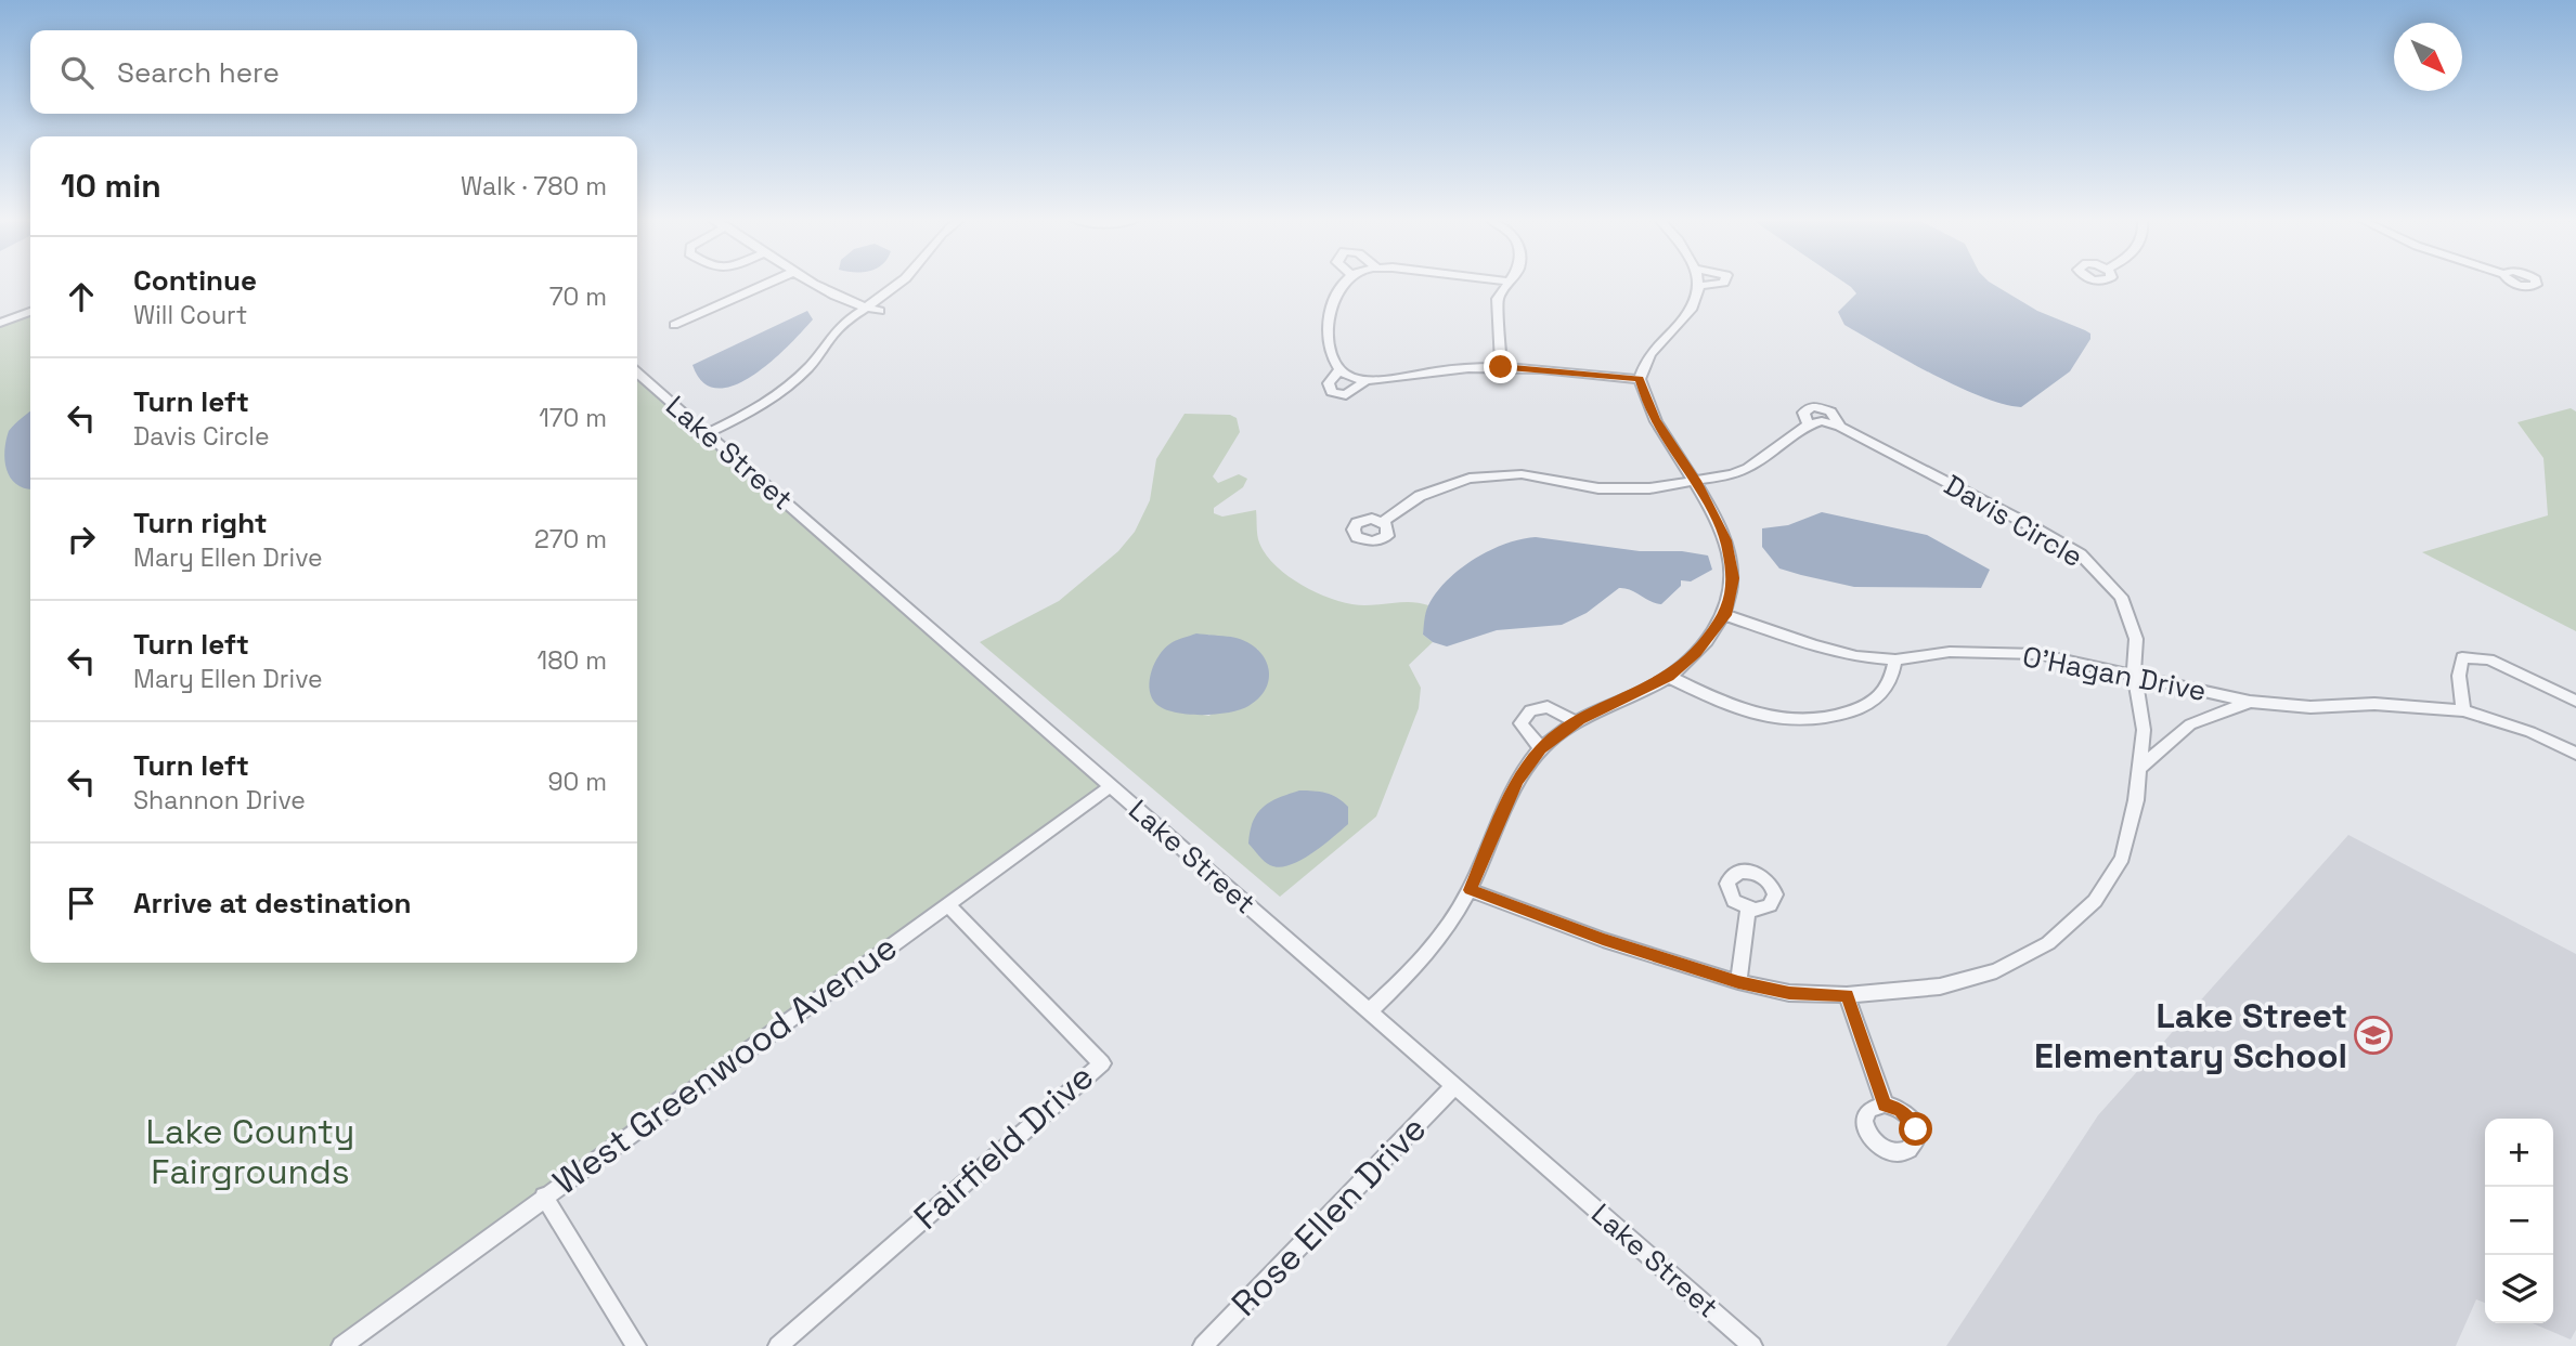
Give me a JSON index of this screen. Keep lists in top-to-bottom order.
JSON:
{
  "streets": {
    "street": [
      "Lake Street",
      "Davis Circle",
      "O'Hagan Drive",
      "West Greenwood Avenue",
      "Fairfield Drive",
      "Rose Ellen Drive"
    ]
  },
  "crossings": [
    ["Lake Street", "West Greenwood Avenue"],
    ["Lake Street", "Rose Ellen Drive"],
    ["Davis Circle", "O'Hagan Drive"],
    ["West Greenwood Avenue", "Fairfield Drive"]
  ],
  "parks": ["Lake County Fairgrounds"],
  "places": {
    "school or university": ["Lake Street Elementary School"]
  },
  "north": "bottom right",
  "page": {
    "search": "Search here",
    "heading": ["10 min", "Walk · 780 m"],
    "list": [
      ["Continue", "Will Court", "70 m"],
      ["Turn left", "Davis Circle", "170 m"],
      ["Turn right", "Mary Ellen Drive", "270 m"],
      ["Turn left", "Mary Ellen Drive", "180 m"],
      ["Turn left", "Shannon Drive", "90 m"],
      "Arrive at destination"
    ],
    "map_buttons": ["+", "−"]
  }
}
